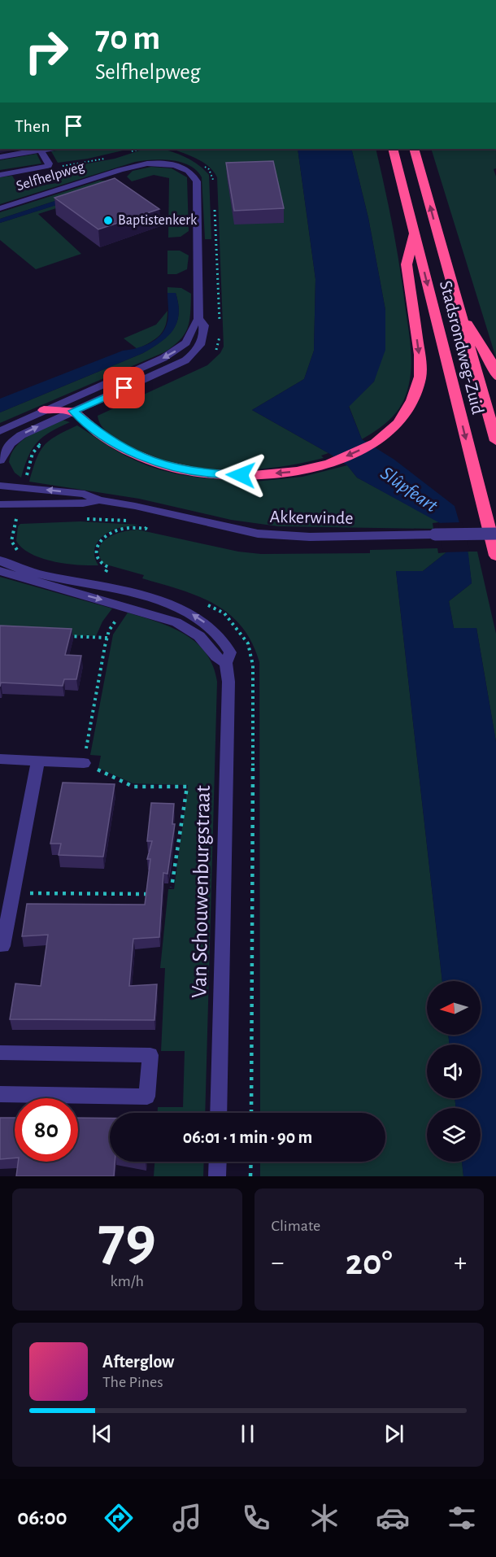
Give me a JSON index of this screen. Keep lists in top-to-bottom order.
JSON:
{
  "streets": {
    "highway": ["Stadsrondweg-Zuid"],
    "street": ["Selfhelpweg", "Akkerwinde", "Van Schouwenburgstraat"]
  },
  "water": ["Slûpfeart"],
  "places": ["Baptistenkerk"],
  "north": "left",
  "page": {
    "turn": ["70 m", "Selfhelpweg"],
    "then": "Then",
    "limit": "80",
    "trip": "06:01 · 1 min · 90 m",
    "tile": [
      ["79", "km/h"],
      "Climate"
    ],
    "heat": ["−", "20°", "+"],
    "song": ["Afterglow", "The Pines"],
    "tabs": "06:00"
  }
}
